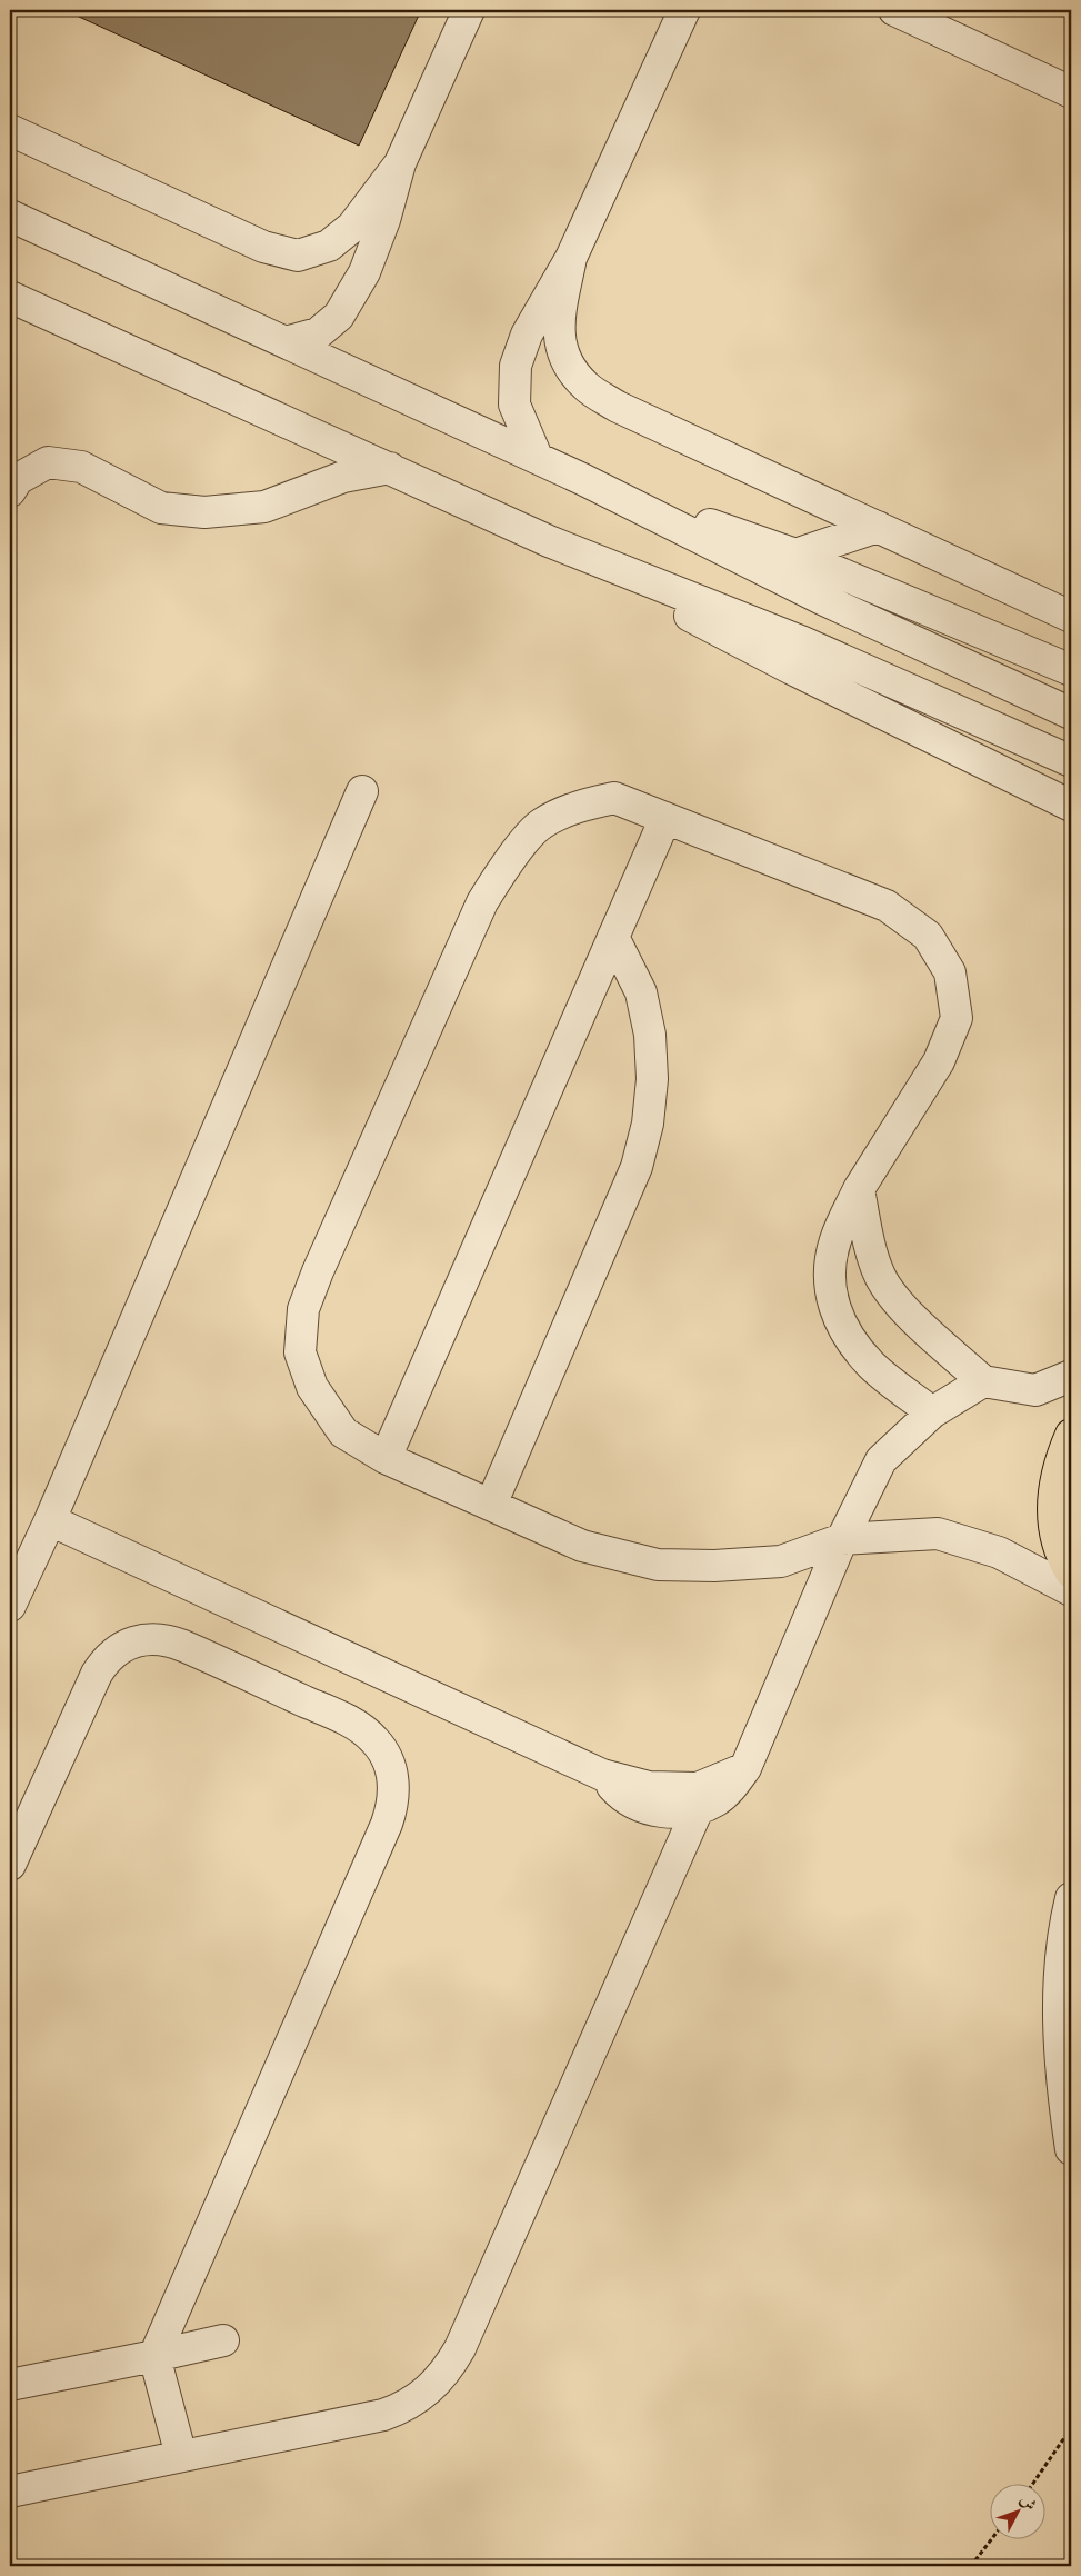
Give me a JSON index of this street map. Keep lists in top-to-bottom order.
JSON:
{
  "north": "top right"
}
